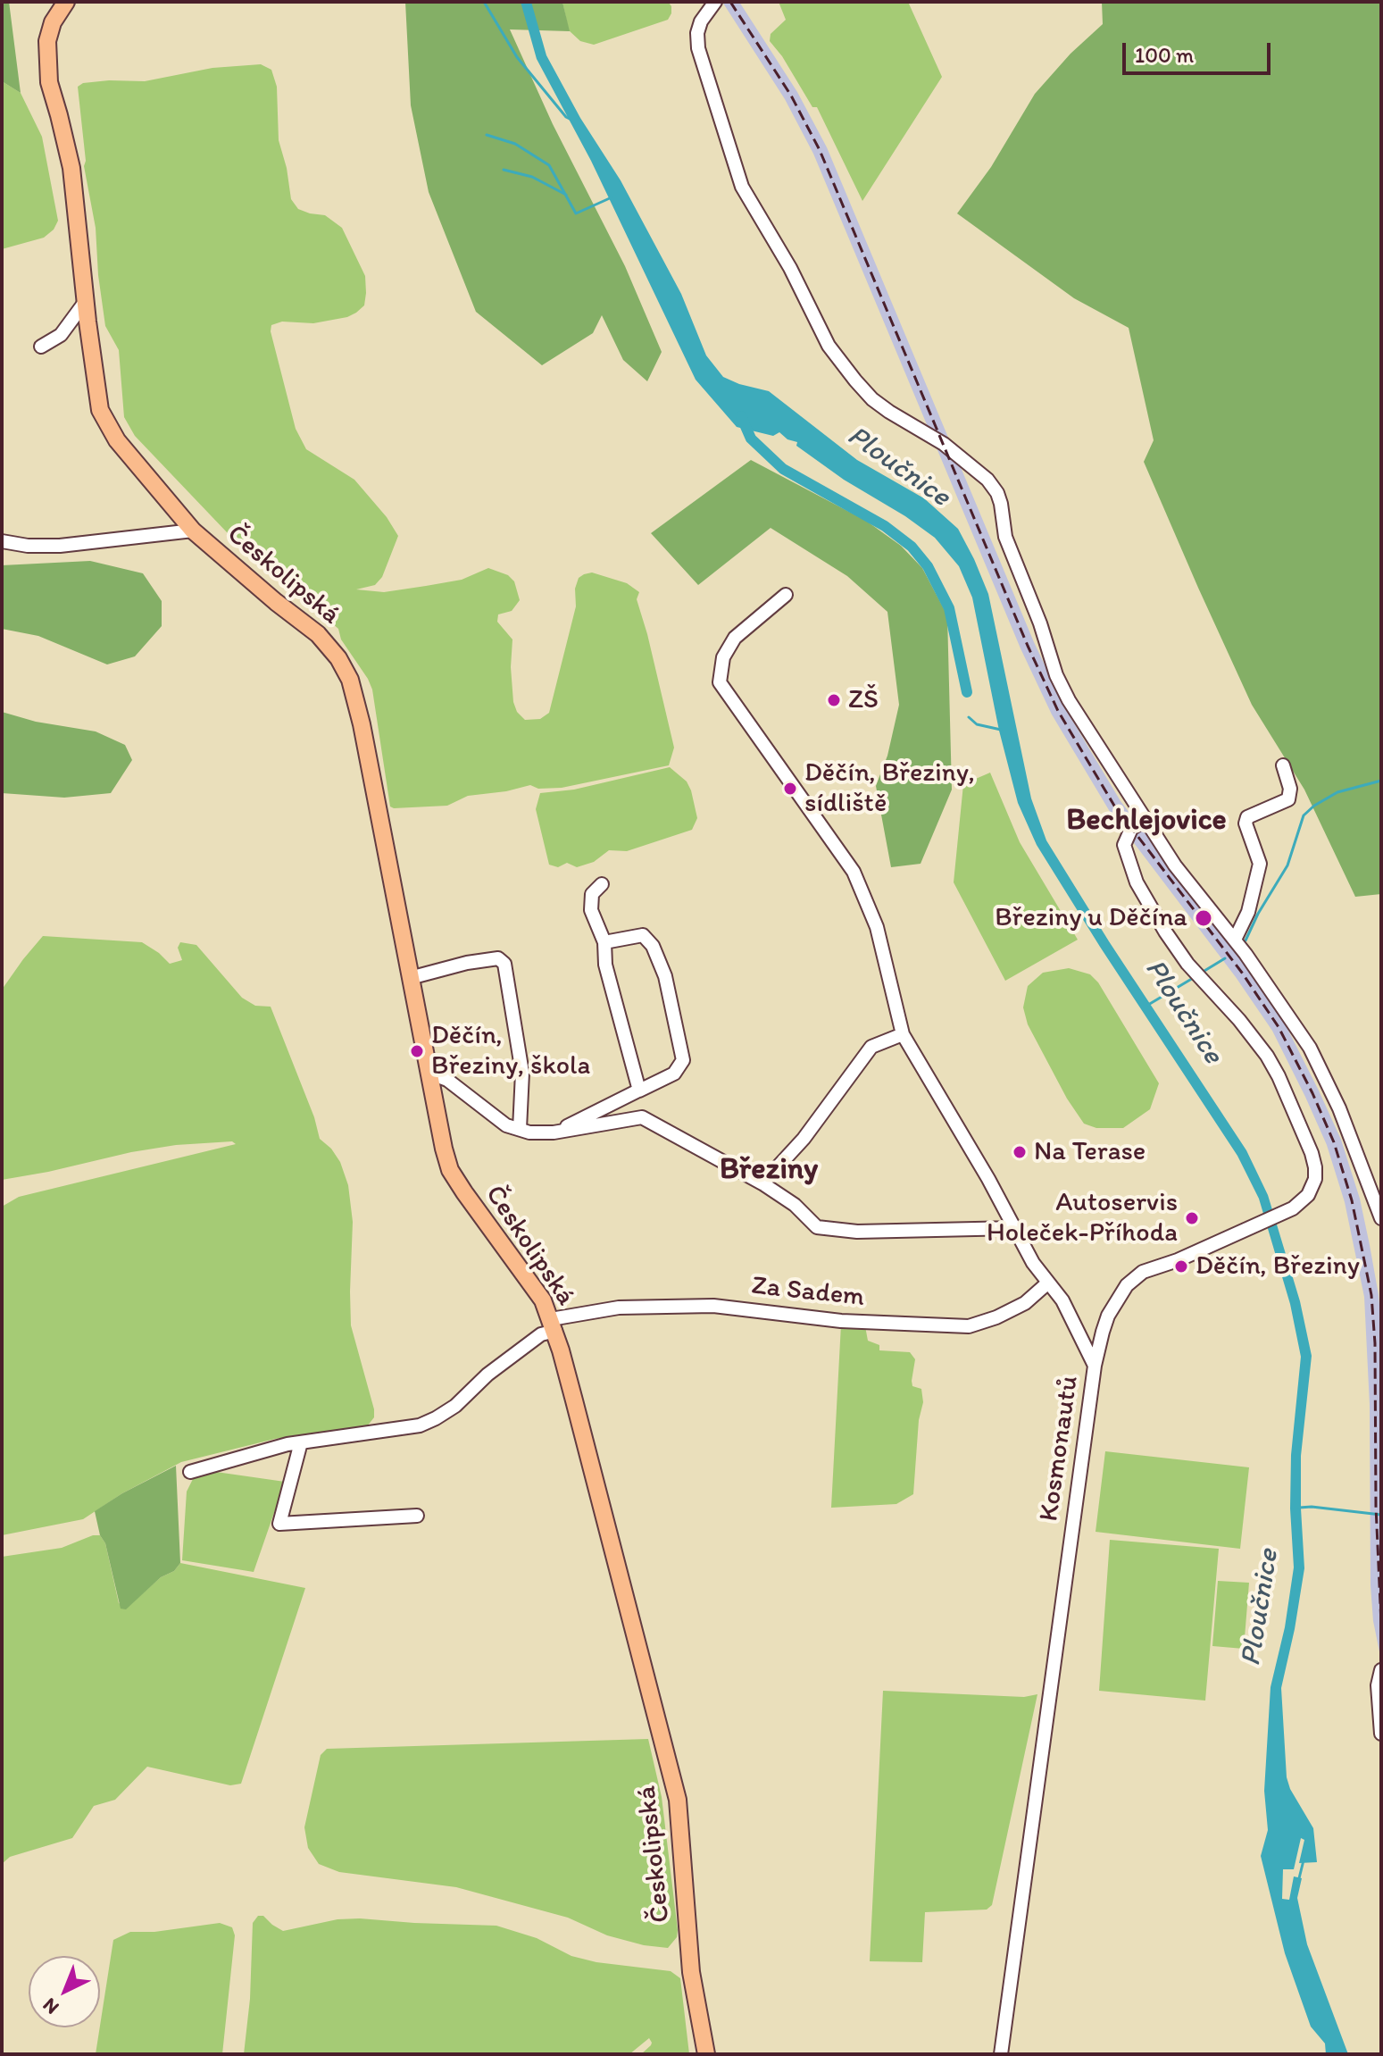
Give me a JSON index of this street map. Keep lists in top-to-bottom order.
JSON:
{
  "streets": {
    "main road": ["Českolipská"],
    "street": ["Za Sadem", "Kosmonautů"]
  },
  "crossings": [
    ["Českolipská", "Za Sadem"],
    ["Za Sadem", "Kosmonautů"]
  ],
  "districts": ["Bechlejovice", "Březiny"],
  "water": ["Ploučnice"],
  "places": [
    "ZŠ",
    "Děčín, Březiny, sídliště",
    "Březiny u Děčína",
    "Děčín, Březiny, škola",
    "Na Terase",
    "Autoservis Holeček-Příhoda",
    "Děčín, Březiny"
  ],
  "scale_bar": "100 m",
  "north": "bottom left"
}
